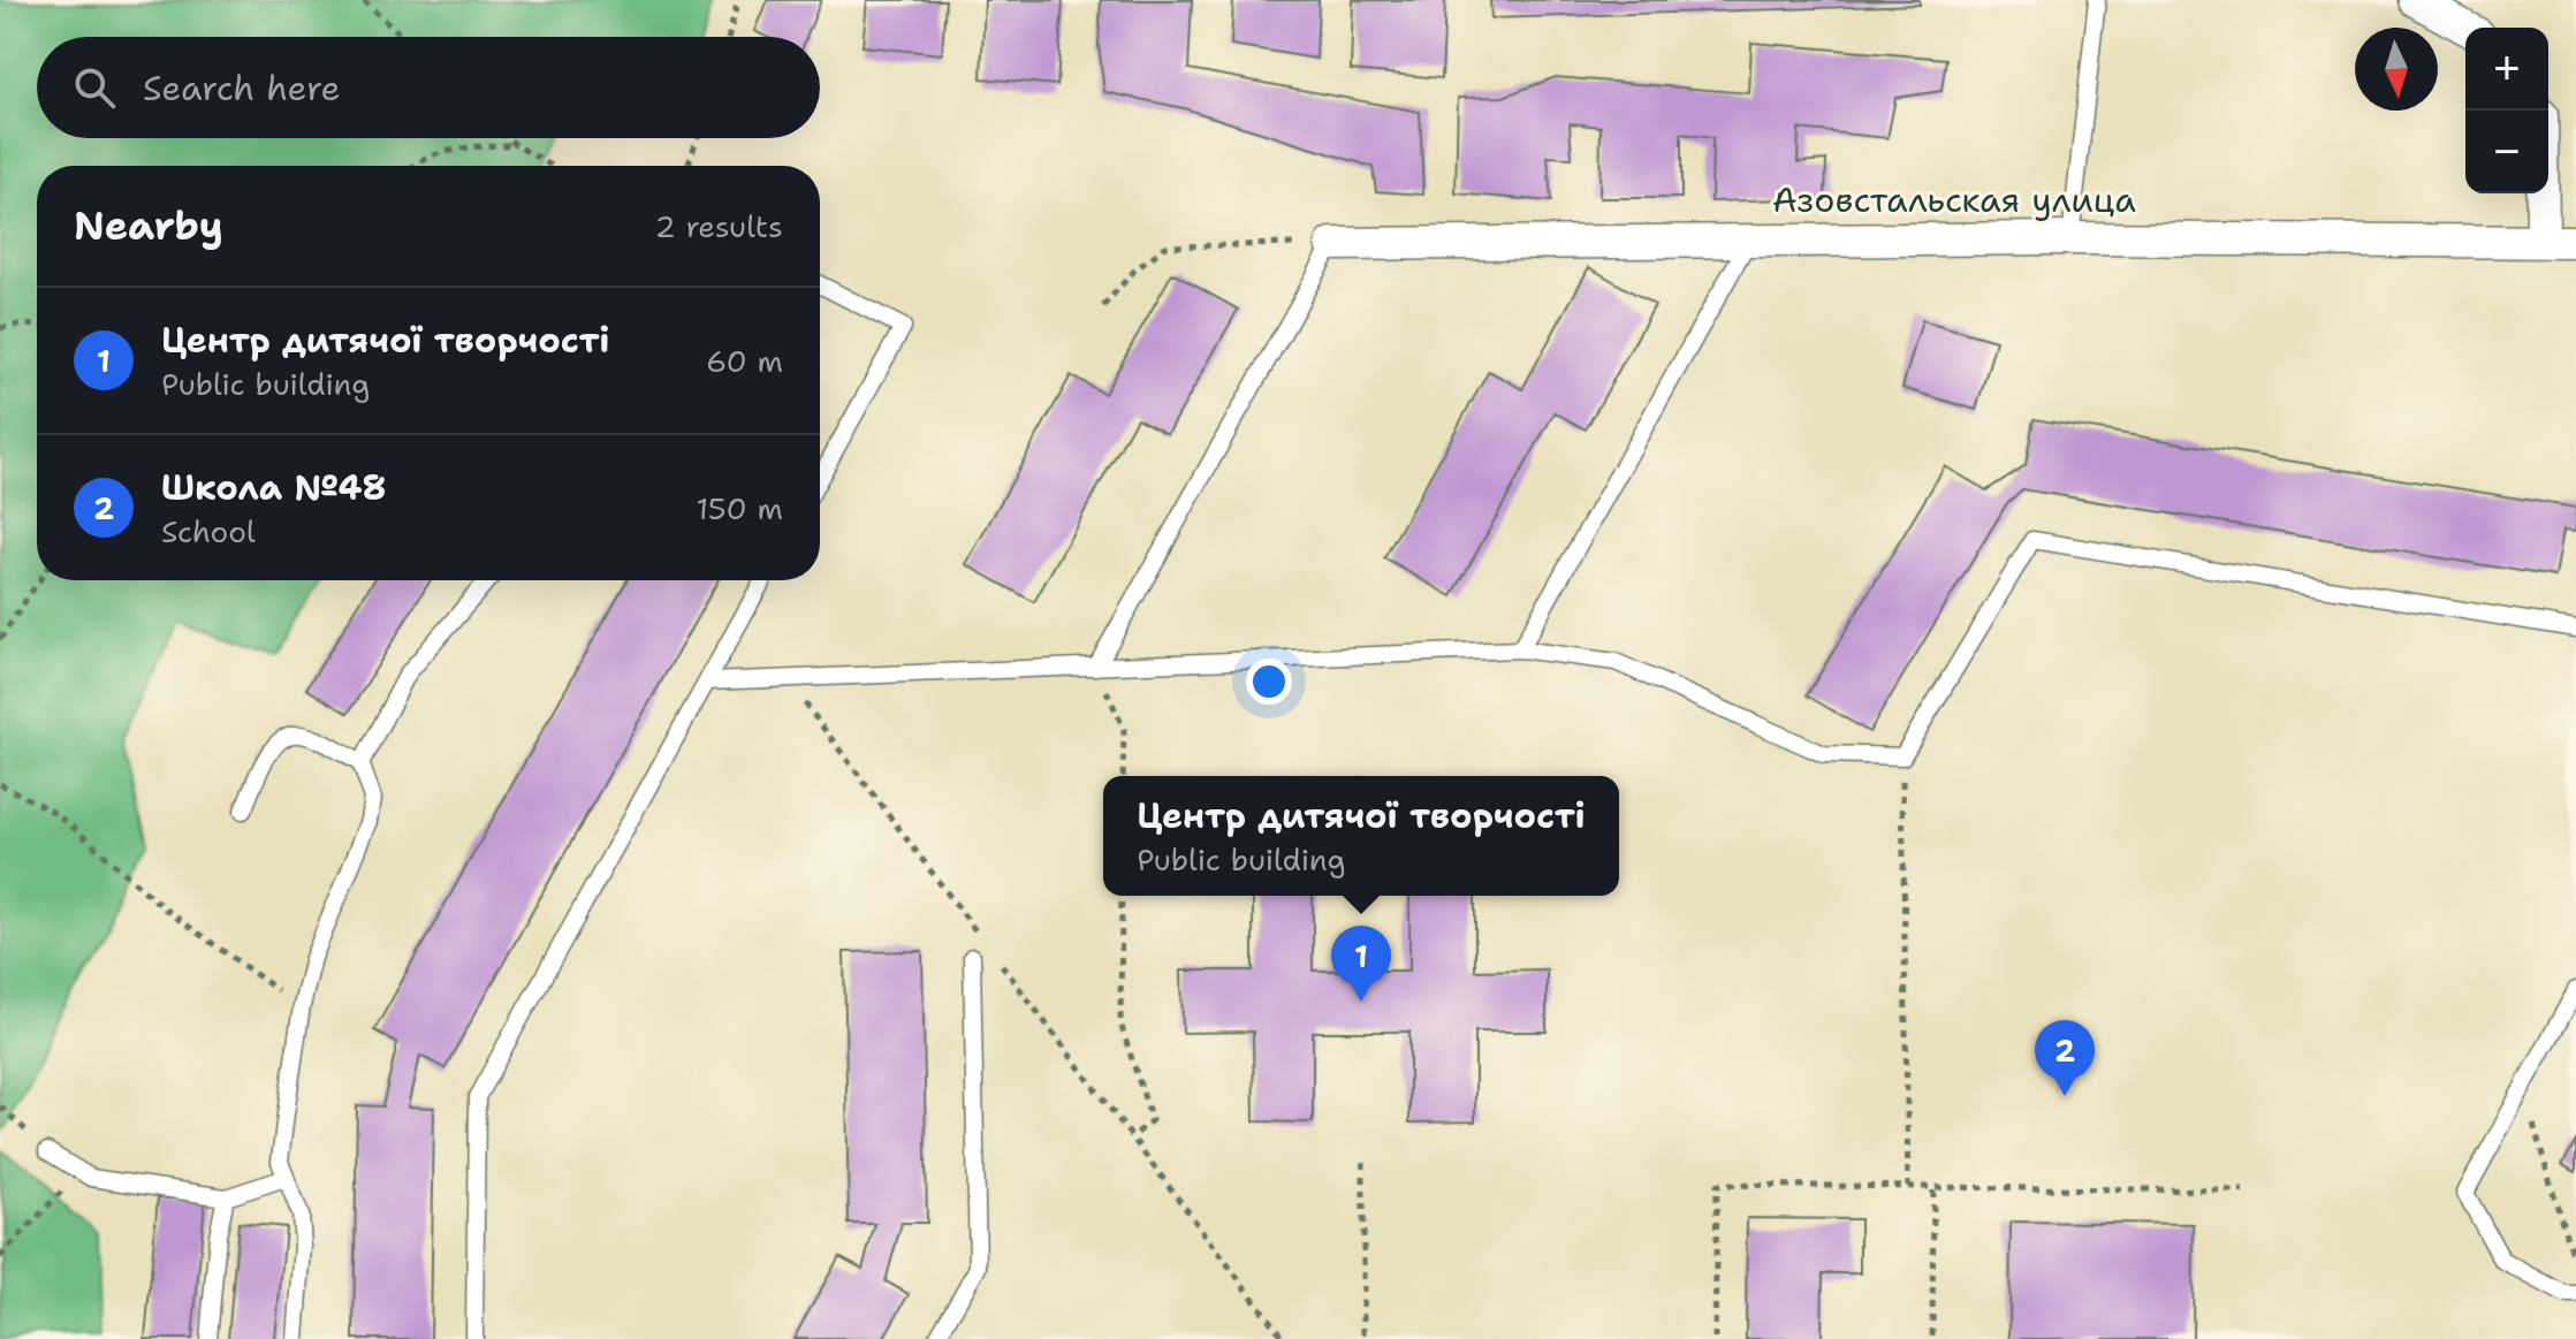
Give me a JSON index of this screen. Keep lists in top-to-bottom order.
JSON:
{
  "streets": {
    "street": ["Азовстальская улица"]
  },
  "north": "bottom",
  "page": {
    "map_buttons": ["+", "−"],
    "search": "Search here",
    "heading": ["Nearby", "2 results"],
    "list": [
      {
        "mark": "1",
        "name": "Центр дитячої творчості",
        "note": "Public building",
        "value": "60 m"
      },
      {
        "mark": "2",
        "name": "Школа №48",
        "note": "School",
        "value": "150 m"
      }
    ],
    "popup": ["Центр дитячої творчості", "Public building"],
    "pins": ["1", "2"]
  }
}
